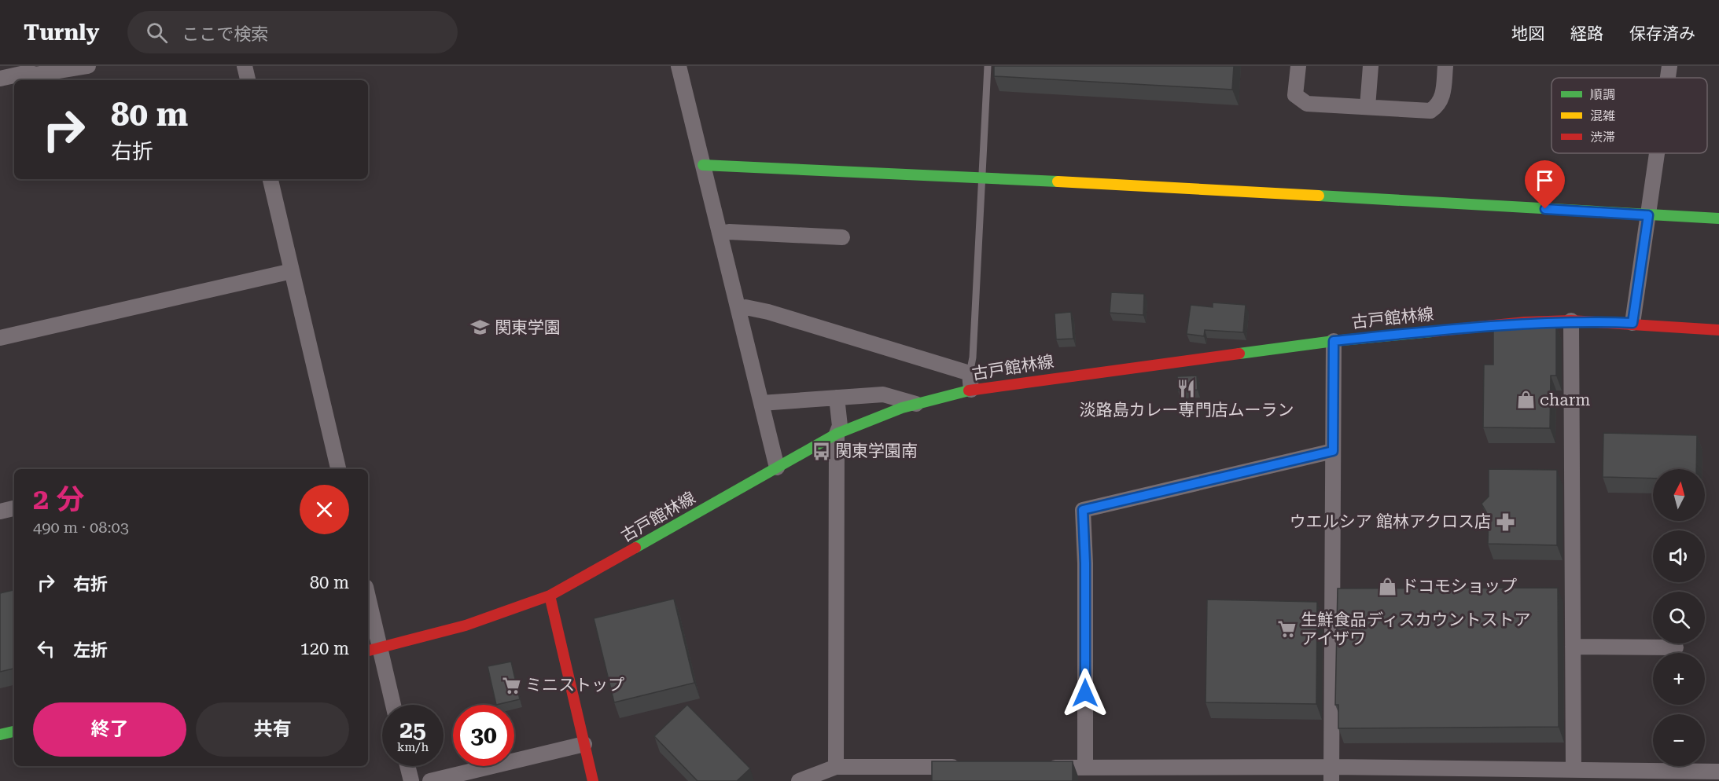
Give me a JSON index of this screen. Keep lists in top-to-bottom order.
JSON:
{
  "streets": {
    "main road": ["古戸館林線"]
  },
  "places": {
    "school or university": ["関東学園"],
    "restaurant": ["淡路島カレー専門店ムーラン"],
    "shop": ["charm", "ドコモショップ"],
    "bus stop": ["関東学園南"],
    "pharmacy": ["ウエルシア 館林アクロス店"],
    "supermarket": ["生鮮食品ディスカウントストア アイザワ", "ミニストップ"]
  },
  "legend": ["順調", "混雑", "渋滞"],
  "north": "top",
  "page": {
    "header": "Turnly",
    "search": "ここで検索",
    "nav": ["地図", "経路", "保存済み"],
    "turn": ["80 m", "右折"],
    "map_buttons": ["+", "−"],
    "heading": ["2 分", "490 m · 08:03"],
    "list": [
      {
        "name": "右折",
        "value": "80 m"
      },
      {
        "name": "左折",
        "value": "120 m"
      }
    ],
    "buttons": ["終了", "共有"],
    "speed": "25 km/h",
    "limit": "30"
  }
}
